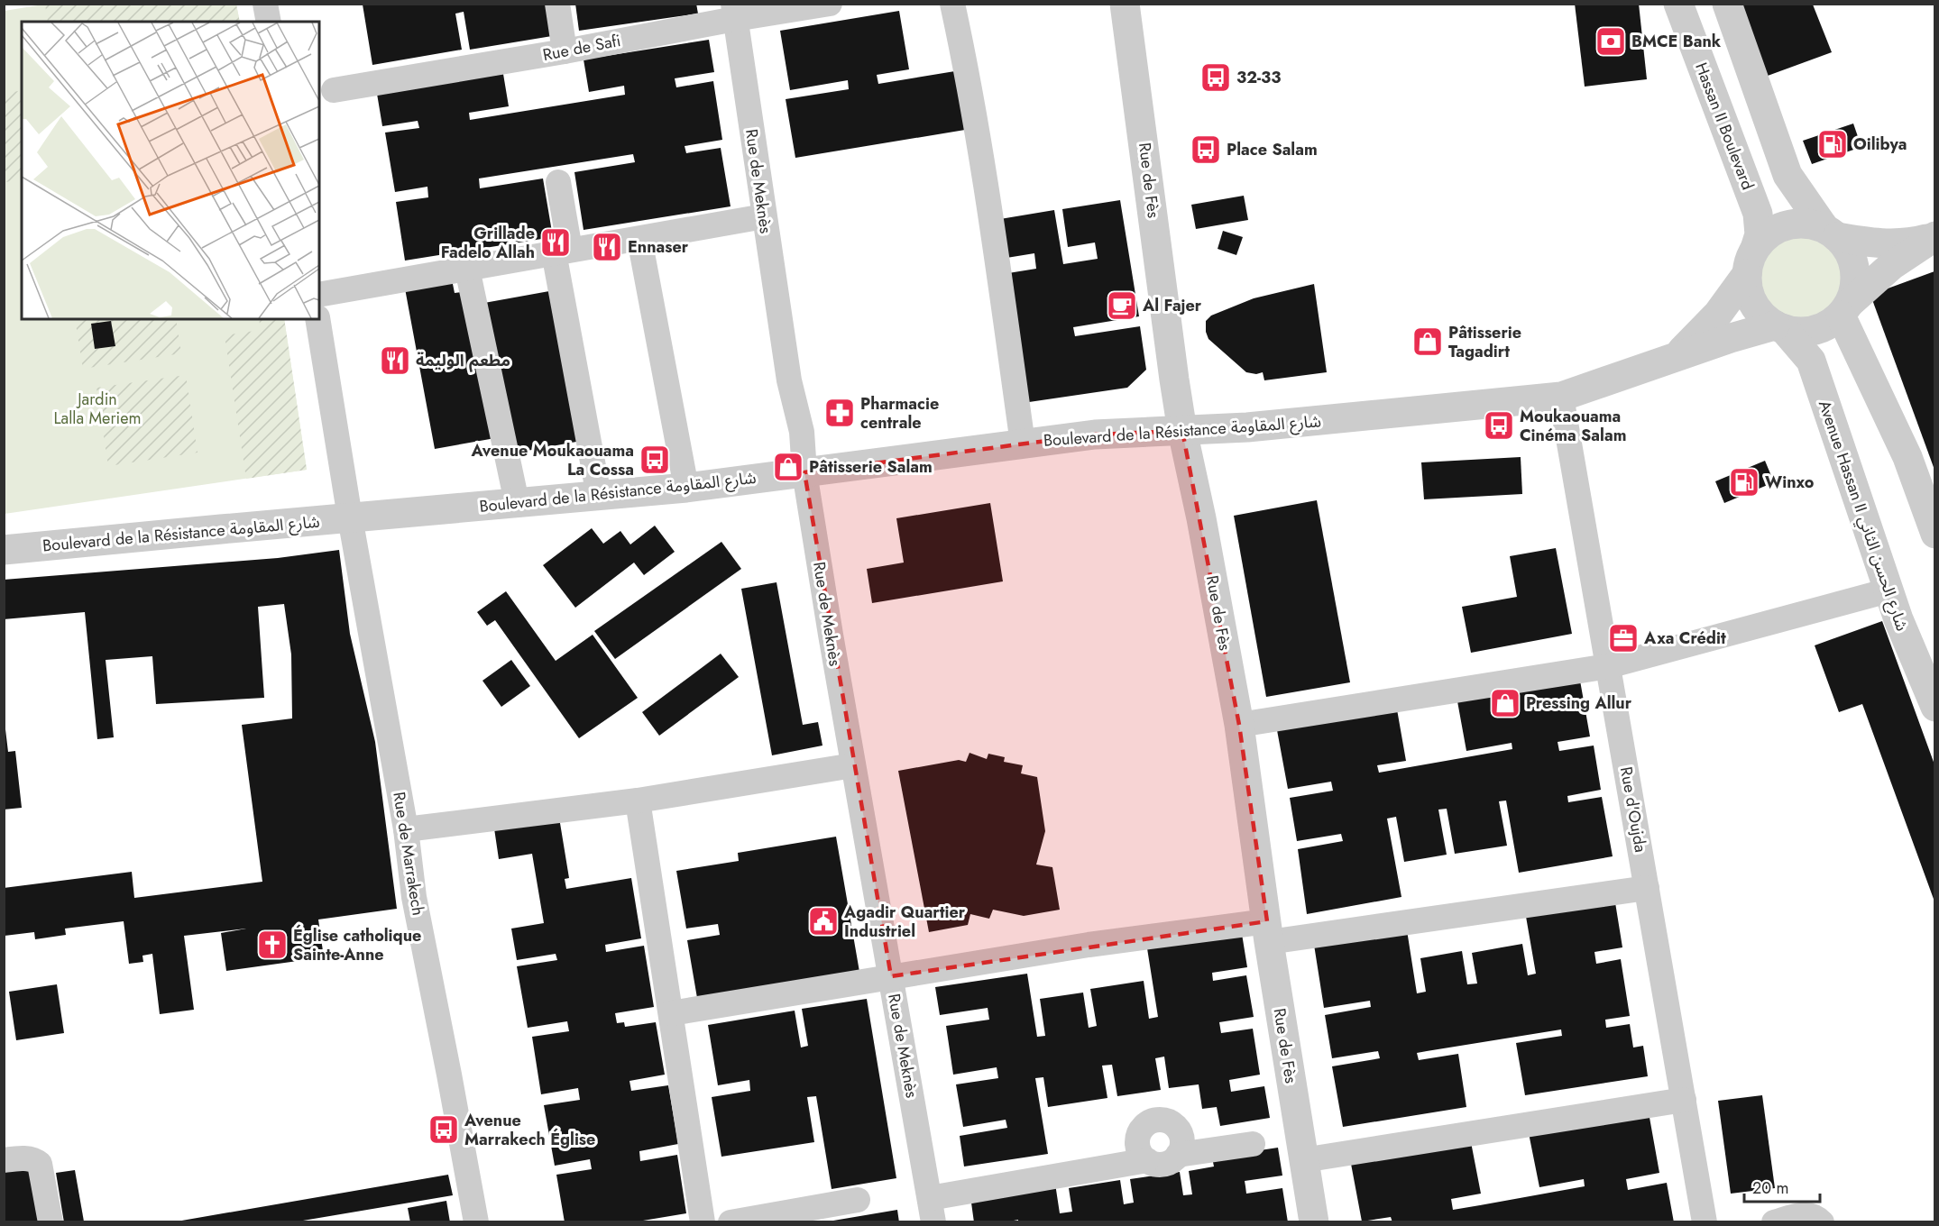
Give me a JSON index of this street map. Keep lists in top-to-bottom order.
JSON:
{
  "streets": {
    "street": [
      "Rue de Safi",
      "Hassan II Boulevard",
      "Rue de Fès",
      "Rue de Meknès",
      "Boulevard de la Résistance شارع المقاومة",
      "Avenue Hassan II شارع الحسن الثاني",
      "Rue d'Oujda",
      "Rue de Marrakech"
    ]
  },
  "crossings": [
    ["Rue de Safi", "Rue de Meknès"],
    ["Hassan II Boulevard", "Boulevard de la Résistance شارع المقاومة"],
    ["Hassan II Boulevard", "Avenue Hassan II شارع الحسن الثاني"],
    ["Rue de Fès", "Boulevard de la Résistance شارع المقاومة"],
    ["Rue de Meknès", "Boulevard de la Résistance شارع المقاومة"],
    ["Boulevard de la Résistance شارع المقاومة", "Avenue Hassan II شارع الحسن الثاني"],
    ["Boulevard de la Résistance شارع المقاومة", "Rue d'Oujda"],
    ["Boulevard de la Résistance شارع المقاومة", "Rue de Marrakech"]
  ],
  "parks": ["Jardin Lalla Meriem"],
  "places": {
    "bank": ["BMCE Bank"],
    "bus stop": [
      "32-33",
      "Place Salam",
      "Moukaouama Cinéma Salam",
      "Avenue Moukaouama La Cossa",
      "Avenue Marrakech Église"
    ],
    "fuel station": ["Oilibya", "Winxo"],
    "restaurant": ["Grillade Fadelo Allah", "Ennaser", "مطعم الوليمة"],
    "cafe": ["Al Fajer"],
    "shop": ["Pâtisserie Tagadirt", "Pâtisserie Salam", "Pressing Allur"],
    "pharmacy": ["Pharmacie centrale"],
    "office": ["Axa Crédit"],
    "public building": ["Agadir Quartier Industriel"],
    "church": ["Église catholique Sainte-Anne"]
  },
  "scale_bar": "20 m"
}
